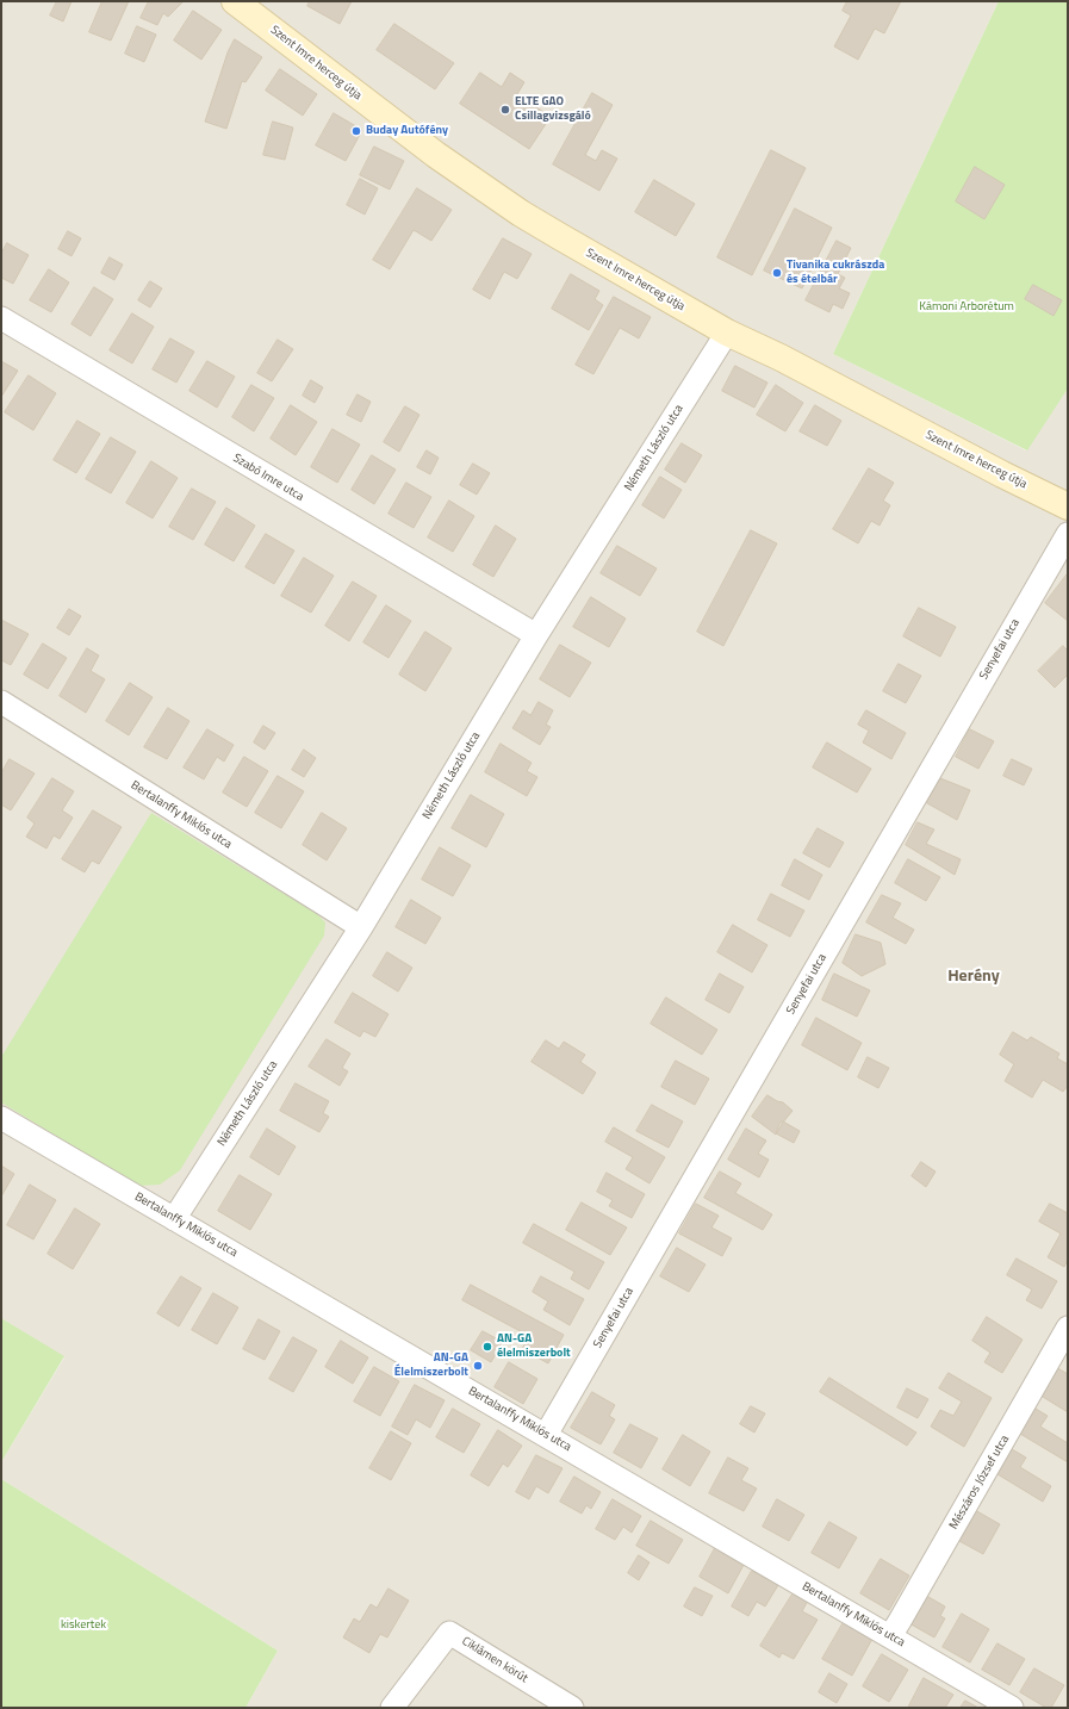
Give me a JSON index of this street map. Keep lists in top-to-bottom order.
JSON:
{
  "streets": {
    "main road": ["Szent Imre herceg útja"],
    "street": [
      "Németh László utca",
      "Szabó Imre utca",
      "Senyefai utca",
      "Bertalanffy Miklós utca",
      "Mészáros József utca",
      "Ciklámen körút"
    ]
  },
  "crossings": [
    ["Szent Imre herceg útja", "Németh László utca"],
    ["Németh László utca", "Szabó Imre utca"],
    ["Németh László utca", "Bertalanffy Miklós utca"],
    ["Senyefai utca", "Bertalanffy Miklós utca"],
    ["Bertalanffy Miklós utca", "Mészáros József utca"]
  ],
  "districts": ["Herény"],
  "parks": ["Kámoni Arborétum", "kiskertek"],
  "places": [
    "ELTE GAO Csillagvizsgáló",
    "Buday Autófény",
    "Tivanika cukrászda és ételbár",
    "AN-GA élelmiszerbolt",
    "AN-GA Élelmiszerbolt"
  ]
}
